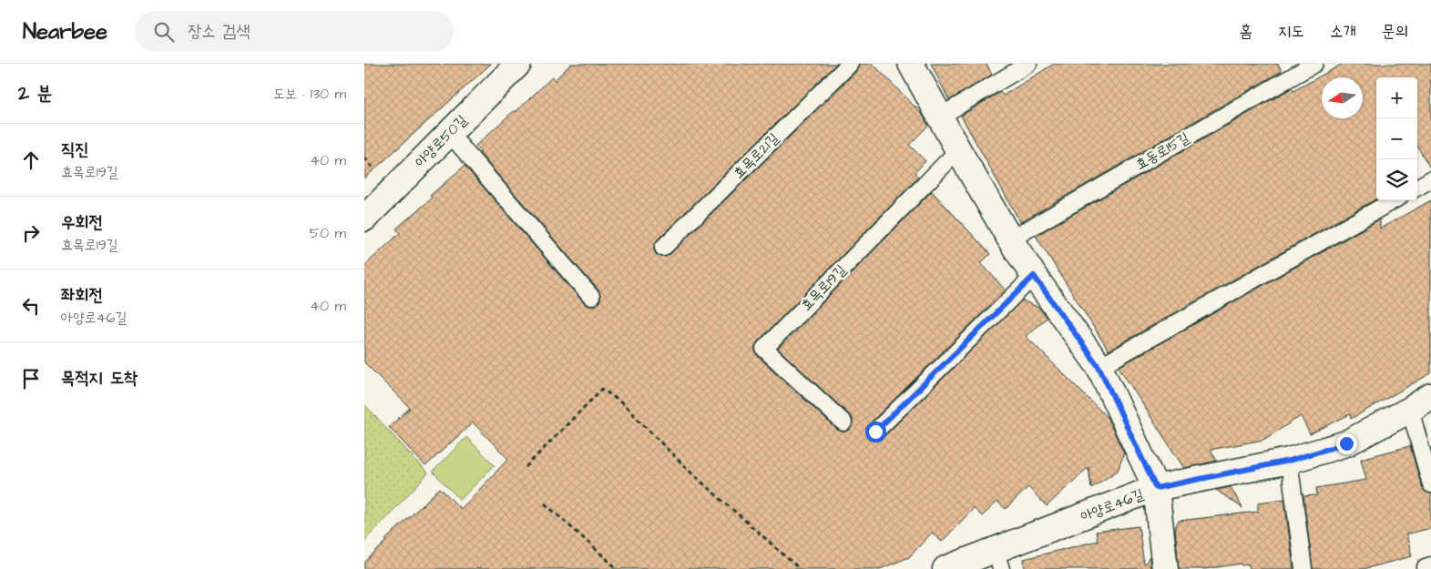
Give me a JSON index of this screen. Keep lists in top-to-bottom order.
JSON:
{
  "streets": {
    "street": ["아양로50길", "아양로46길"],
    "lane": ["효동로15길", "효목로21길", "효목로19길"]
  },
  "north": "left",
  "page": {
    "header": "Nearbee",
    "search": "장소 검색",
    "nav": [
      "홈",
      "지도",
      "소개",
      "문의"
    ],
    "heading": ["2 분", "도보 · 130 m"],
    "map_buttons": ["+", "−"],
    "list": [
      ["직진", "효목로19길", "40 m"],
      ["우회전", "효목로19길", "50 m"],
      ["좌회전", "아양로46길", "40 m"],
      "목적지 도착"
    ]
  }
}
